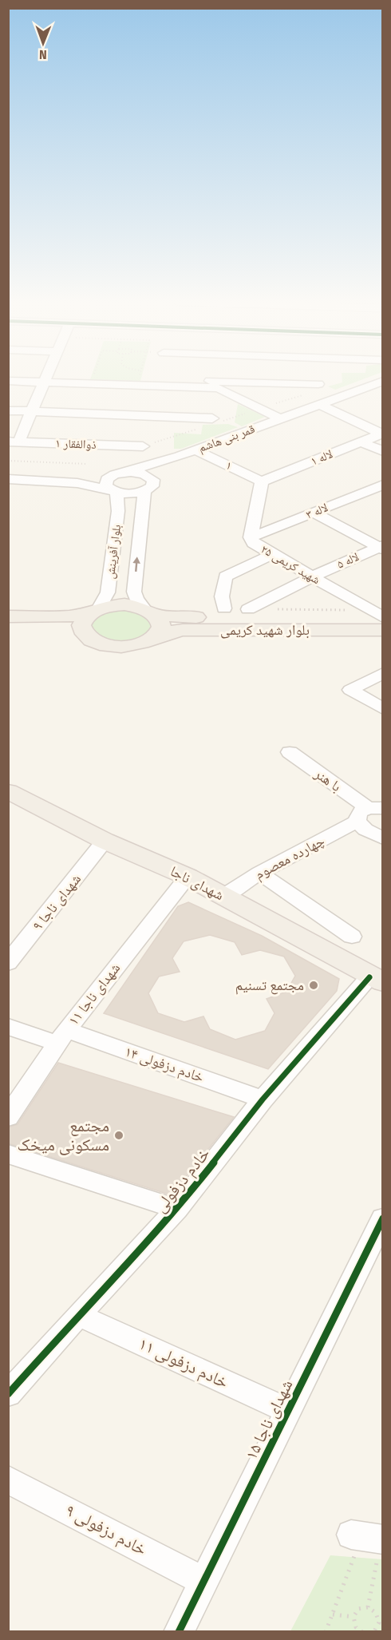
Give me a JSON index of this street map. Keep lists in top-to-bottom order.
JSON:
{
  "streets": {
    "main road": ["بلوار شهید کریمی", "شهدای ناجا"],
    "street": [
      "قمر بنی هاشم",
      "ذوالفقار ۱",
      "لاله ۱",
      "۱",
      "لاله ۳",
      "بلوار آفرینش",
      "لاله ۵",
      "شهید کریمی ۲۵",
      "با هنر",
      "چهارده معصوم",
      "شهدای ناجا ۹",
      "شهدای ناجا ۱۱",
      "خادم دزفولی ۱۴",
      "خادم دزفولی",
      "خادم دزفولی ۱۱",
      "شهدای ناجا ۱۵",
      "خادم دزفولی ۹"
    ]
  },
  "crossings": [
    ["قمر بنی هاشم", "۱"],
    ["قمر بنی هاشم", "بلوار آفرینش"],
    ["لاله ۱", "۱"],
    ["لاله ۱", "شهید کریمی ۲۵"],
    ["۱", "شهید کریمی ۲۵"],
    ["لاله ۳", "شهید کریمی ۲۵"],
    ["بلوار آفرینش", "بلوار شهید کریمی"],
    ["لاله ۵", "شهید کریمی ۲۵"],
    ["شهید کریمی ۲۵", "بلوار شهید کریمی"],
    ["با هنر", "چهارده معصوم"],
    ["چهارده معصوم", "شهدای ناجا"],
    ["شهدای ناجا", "شهدای ناجا ۹"],
    ["شهدای ناجا", "شهدای ناجا ۱۱"],
    ["شهدای ناجا", "خادم دزفولی"],
    ["شهدای ناجا ۱۱", "خادم دزفولی ۱۴"],
    ["خادم دزفولی ۱۴", "خادم دزفولی"],
    ["خادم دزفولی", "خادم دزفولی ۱۱"],
    ["خادم دزفولی ۱۱", "شهدای ناجا ۱۵"],
    ["شهدای ناجا ۱۵", "خادم دزفولی ۹"]
  ],
  "places": ["مجتمع تسنیم", "مجتمع مسکونی میخک"],
  "north": "bottom"
}
